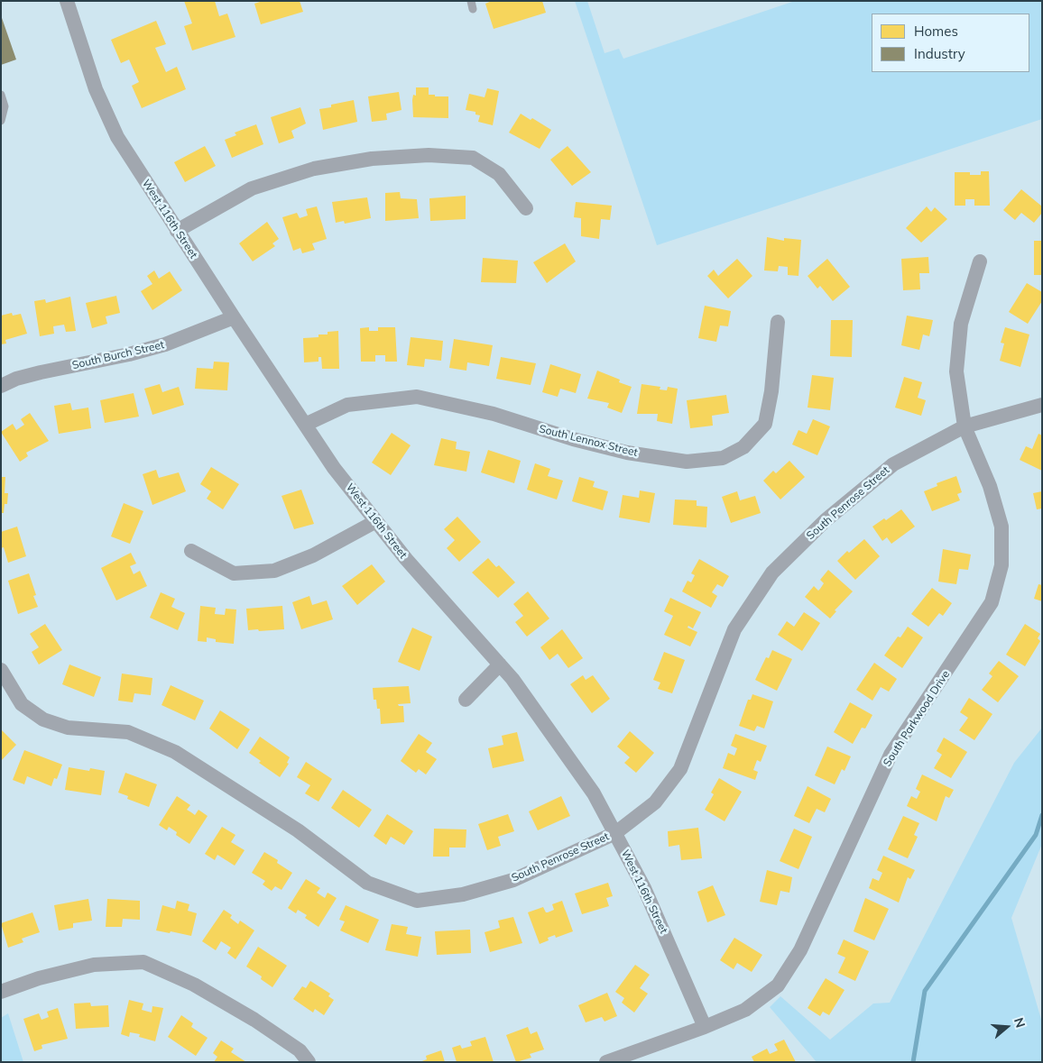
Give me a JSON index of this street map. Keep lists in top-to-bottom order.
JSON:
{
  "streets": {
    "street": [
      "West 116th Street",
      "South Burch Street",
      "South Lennox Street",
      "South Penrose Street",
      "South Parkwood Drive"
    ]
  },
  "crossings": [
    ["West 116th Street", "South Burch Street"],
    ["West 116th Street", "South Lennox Street"],
    ["West 116th Street", "South Penrose Street"],
    ["West 116th Street", "South Parkwood Drive"],
    ["South Penrose Street", "South Parkwood Drive"]
  ],
  "legend": ["Homes", "Industry"],
  "north": "right"
}
